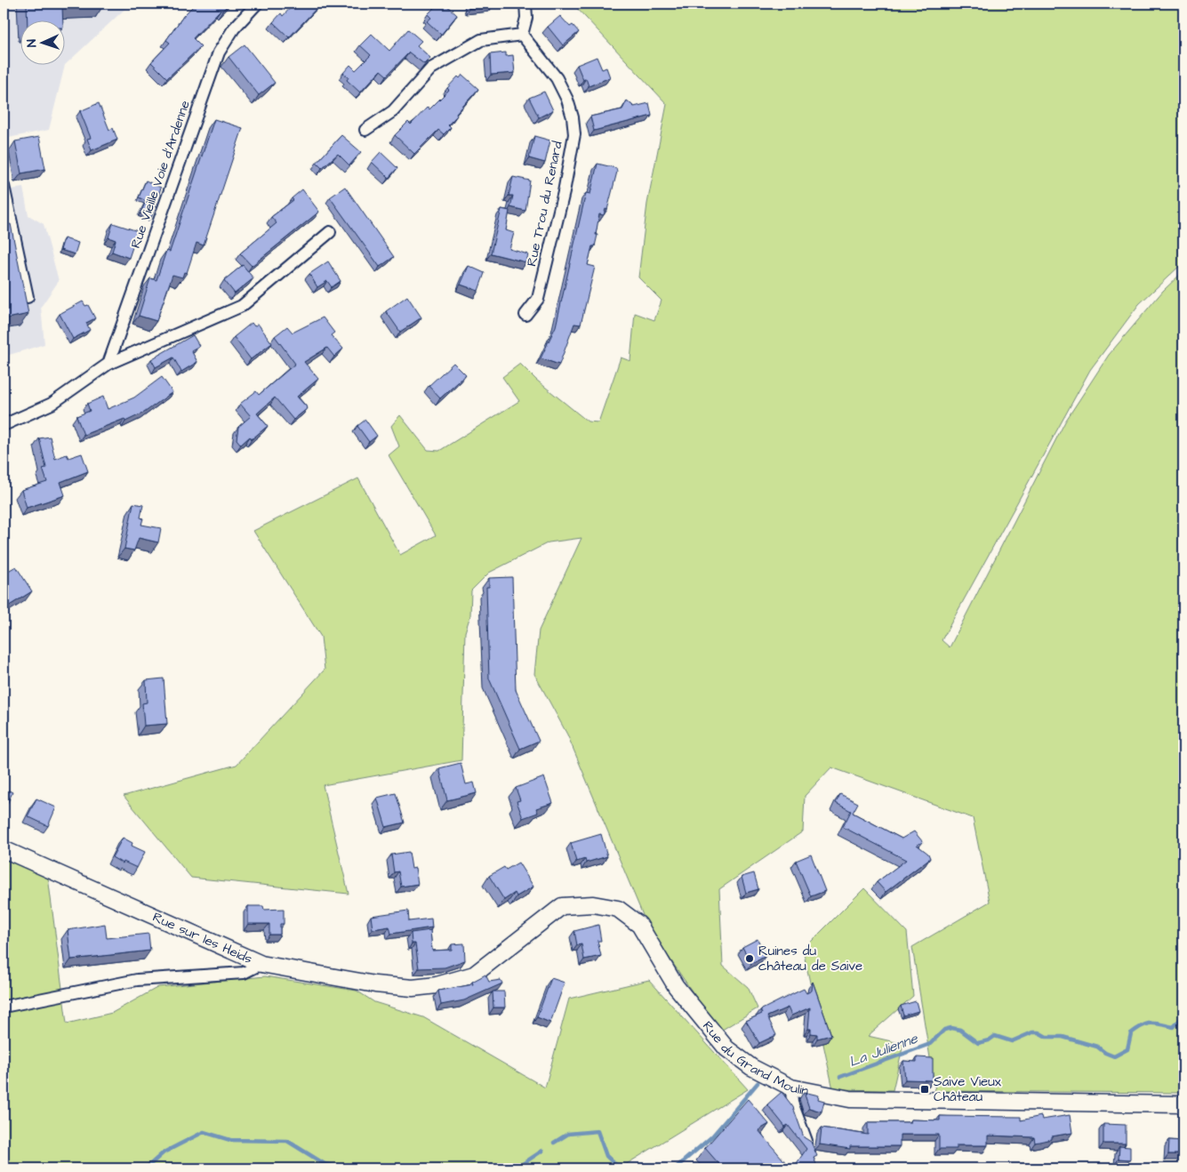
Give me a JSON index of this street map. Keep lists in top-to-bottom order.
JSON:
{
  "streets": {
    "street": [
      "Rue Vieille Voie d'Ardenne",
      "Rue Trou du Renard",
      "Rue sur les Heids",
      "Rue du Grand Moulin"
    ]
  },
  "crossings": [
    ["Rue sur les Heids", "Rue du Grand Moulin"]
  ],
  "water": ["La Julienne"],
  "places": {
    "other": ["Ruines du château de Saive"],
    "transit": ["Saive Vieux Château"]
  },
  "north": "left"
}
